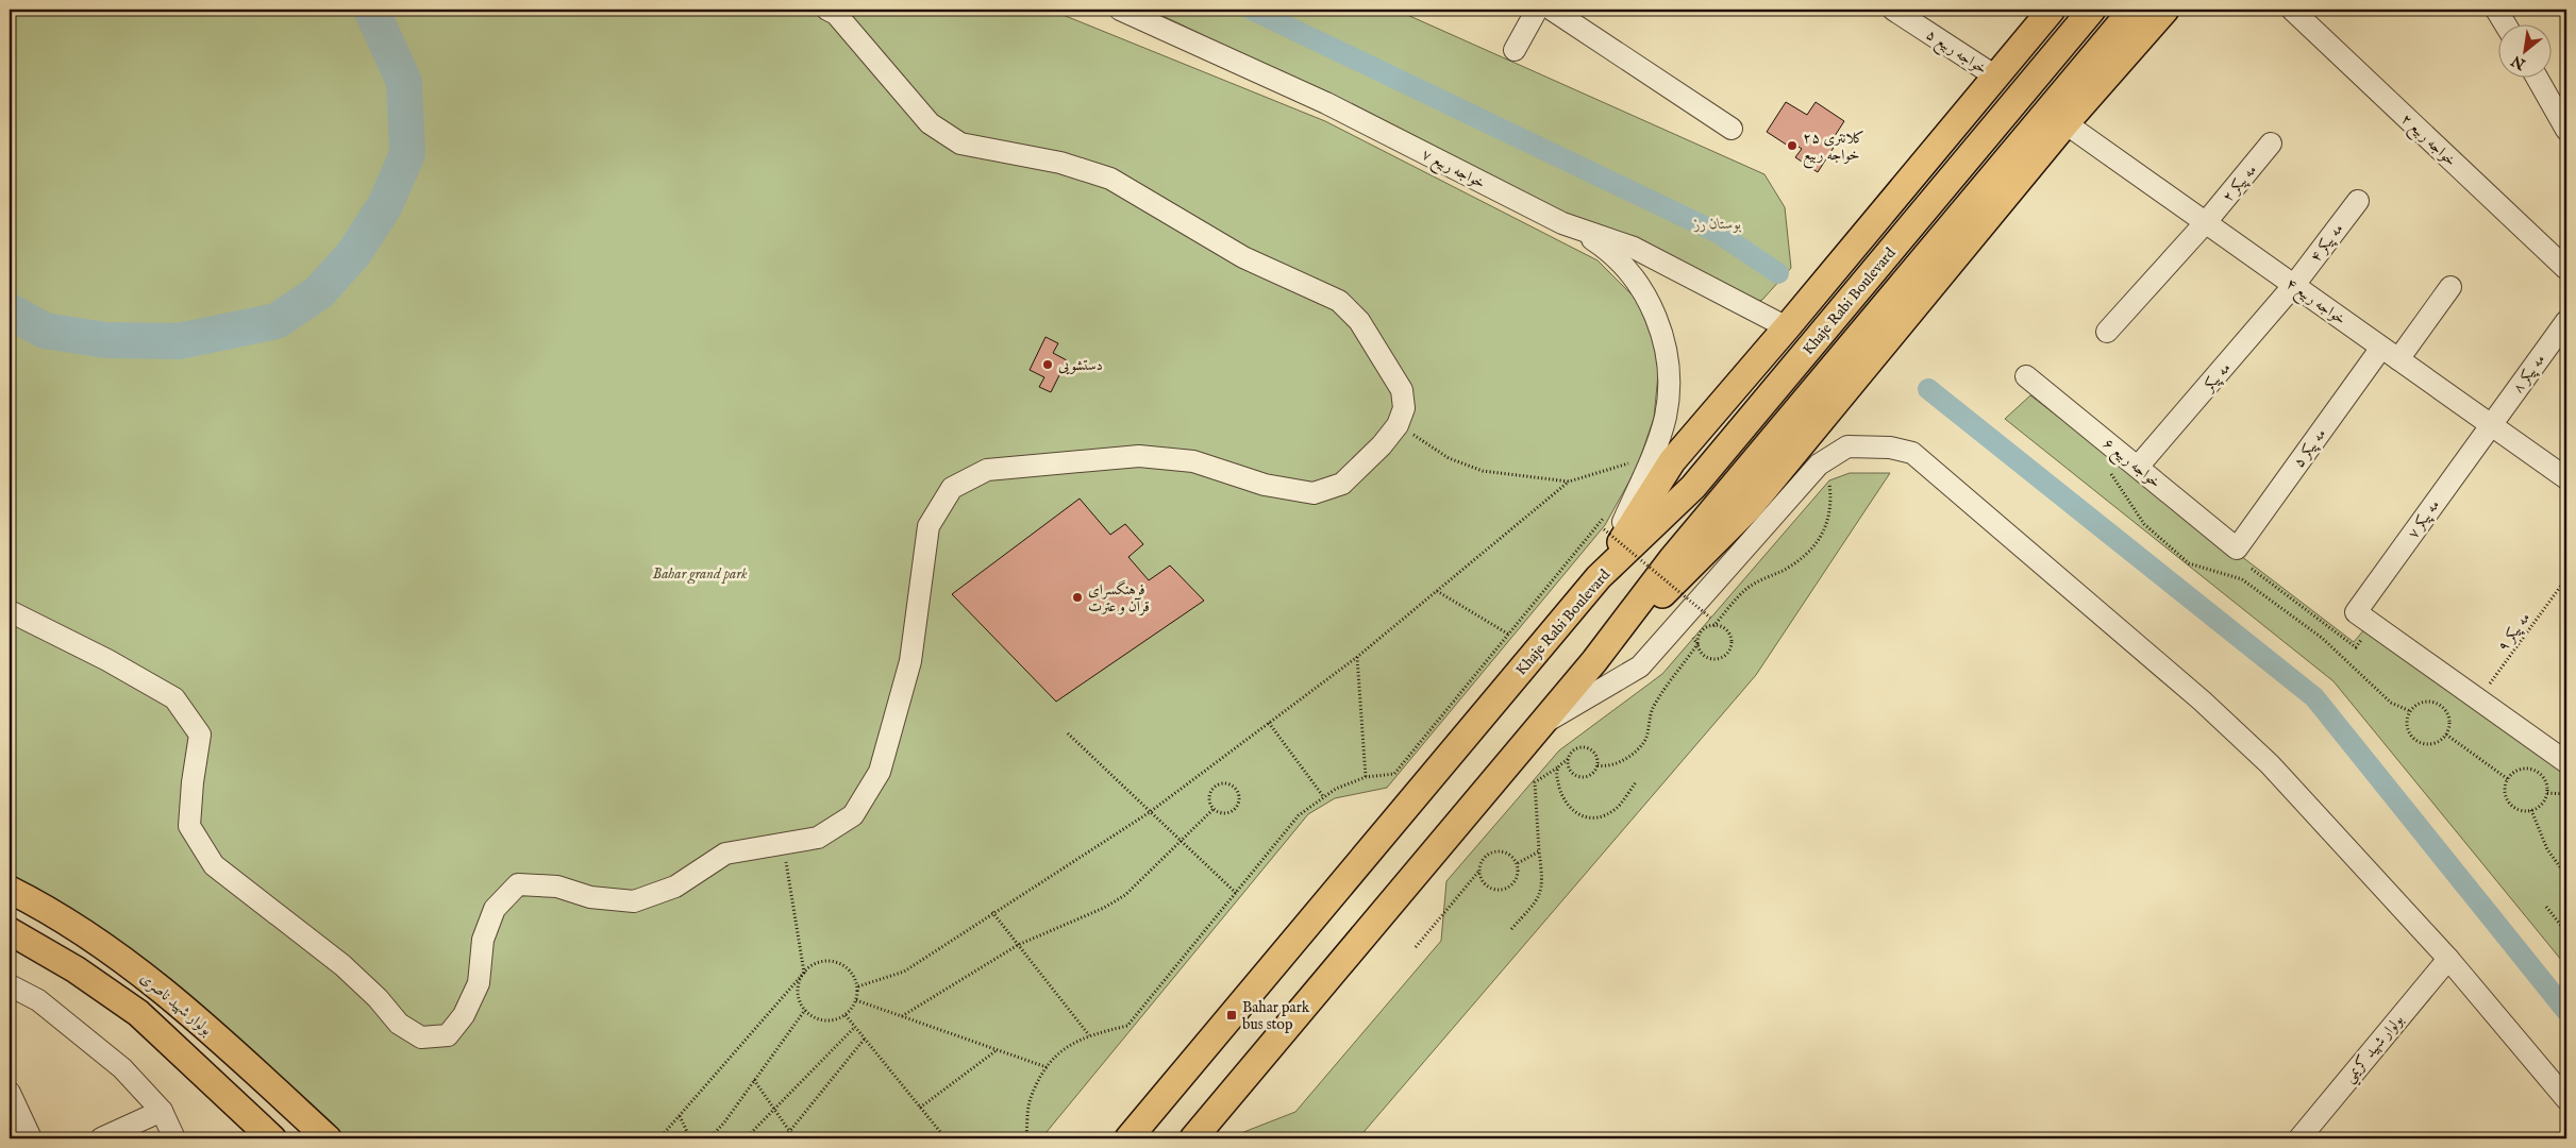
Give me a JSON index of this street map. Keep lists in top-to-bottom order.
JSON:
{
  "streets": {
    "main road": ["Khaje Rabi Boulevard", "بولوار شهید ناصری"],
    "street": [
      "خواجه ربیع ۵",
      "خواجه ربیع ۲",
      "خواجه ربیع ۷",
      "مه پیکر ۲",
      "مه پیکر ۴",
      "خواجه ربیع ۴",
      "مه پیکر ۸",
      "مه پیکر",
      "مه پیکر ۵",
      "خواجه ربیع ۶",
      "مه پیکر ۷",
      "بولوار شهيد كريمي"
    ],
    "path": ["مه پیکر ۹"]
  },
  "crossings": [
    ["مه پیکر ۲", "خواجه ربیع ۴"],
    ["مه پیکر ۴", "خواجه ربیع ۴"],
    ["مه پیکر ۴", "مه پیکر"],
    ["خواجه ربیع ۴", "مه پیکر ۸"],
    ["خواجه ربیع ۴", "مه پیکر"],
    ["خواجه ربیع ۴", "مه پیکر ۵"],
    ["خواجه ربیع ۴", "مه پیکر ۷"],
    ["مه پیکر ۸", "مه پیکر ۷"],
    ["مه پیکر", "خواجه ربیع ۶"],
    ["مه پیکر ۵", "خواجه ربیع ۶"],
    ["مه پیکر ۷", "مه پیکر ۹"]
  ],
  "parks": ["بوستان رز", "Bahar grand park"],
  "places": {
    "other": ["کلانتری ٢۵ خواجه ربیع", "دستشویی", "فرهنگسرای قرآن و عترت"],
    "transit": ["Bahar park bus stop"]
  },
  "north": "bottom left"
}
